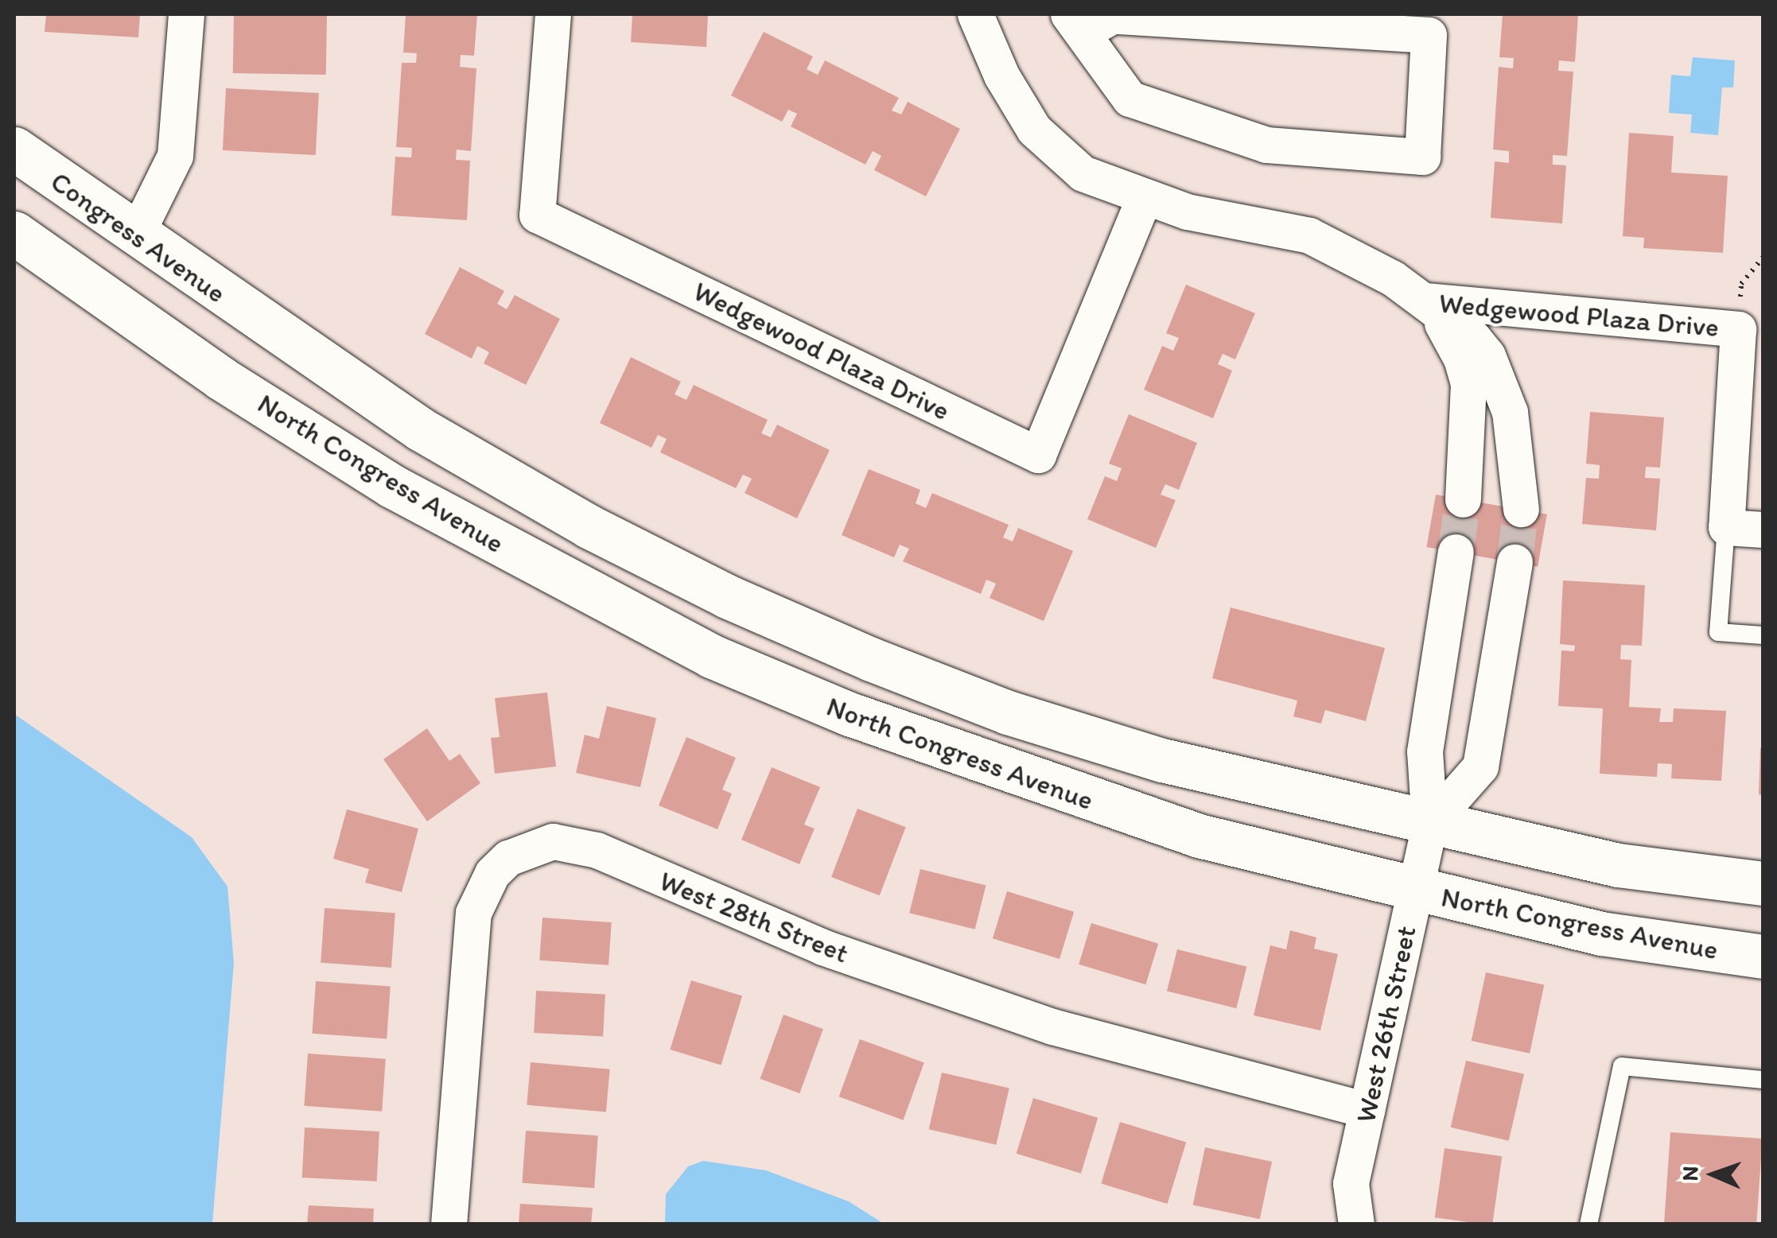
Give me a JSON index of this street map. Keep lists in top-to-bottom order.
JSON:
{
  "streets": {
    "street": [
      "Congress Avenue",
      "Wedgewood Plaza Drive",
      "North Congress Avenue",
      "West 28th Street",
      "West 26th Street"
    ]
  },
  "crossings": [
    ["Congress Avenue", "North Congress Avenue"],
    ["North Congress Avenue", "West 26th Street"],
    ["West 28th Street", "West 26th Street"]
  ],
  "north": "left"
}
